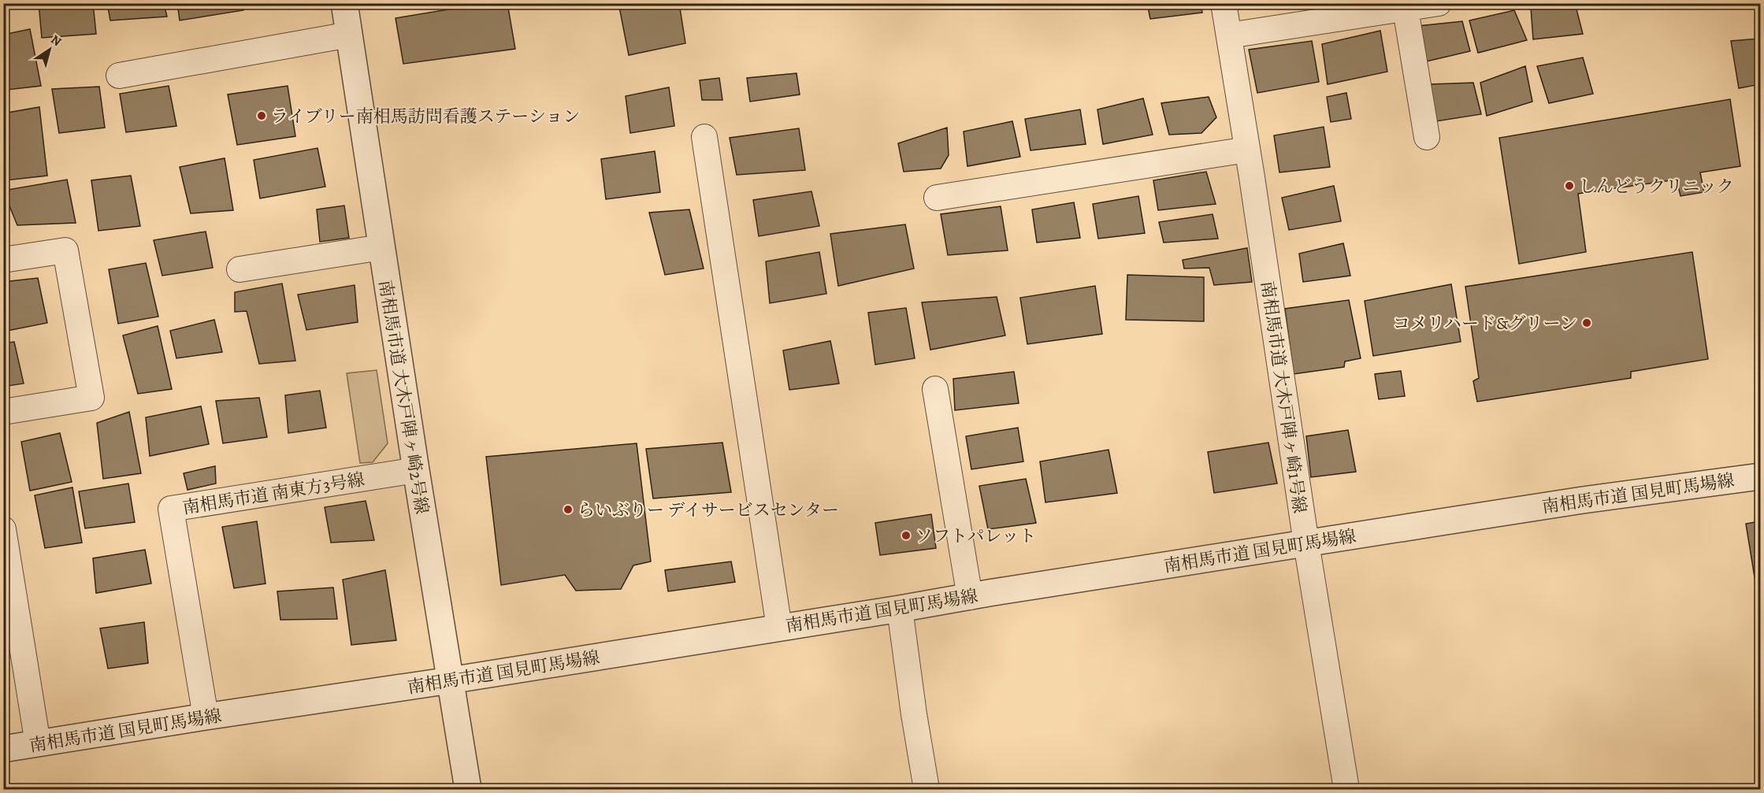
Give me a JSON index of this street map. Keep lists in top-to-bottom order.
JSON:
{
  "streets": {
    "street": [
      "南相馬市道 大木戸陣ヶ崎2号線",
      "南相馬市道 大木戸陣ヶ崎1号線",
      "南相馬市道 南東方3号線",
      "南相馬市道 国見町馬場線"
    ]
  },
  "crossings": [
    ["南相馬市道 大木戸陣ヶ崎2号線", "南相馬市道 南東方3号線"],
    ["南相馬市道 大木戸陣ヶ崎2号線", "南相馬市道 国見町馬場線"],
    ["南相馬市道 大木戸陣ヶ崎1号線", "南相馬市道 国見町馬場線"],
    ["南相馬市道 南東方3号線", "南相馬市道 国見町馬場線"]
  ],
  "places": [
    "ライブリー南相馬訪問看護ステーション",
    "しんどうクリニック",
    "コメリハード&グリーン",
    "らいぶりー デイサービスセンター",
    "ソフトパレット"
  ],
  "north": "top right"
}
